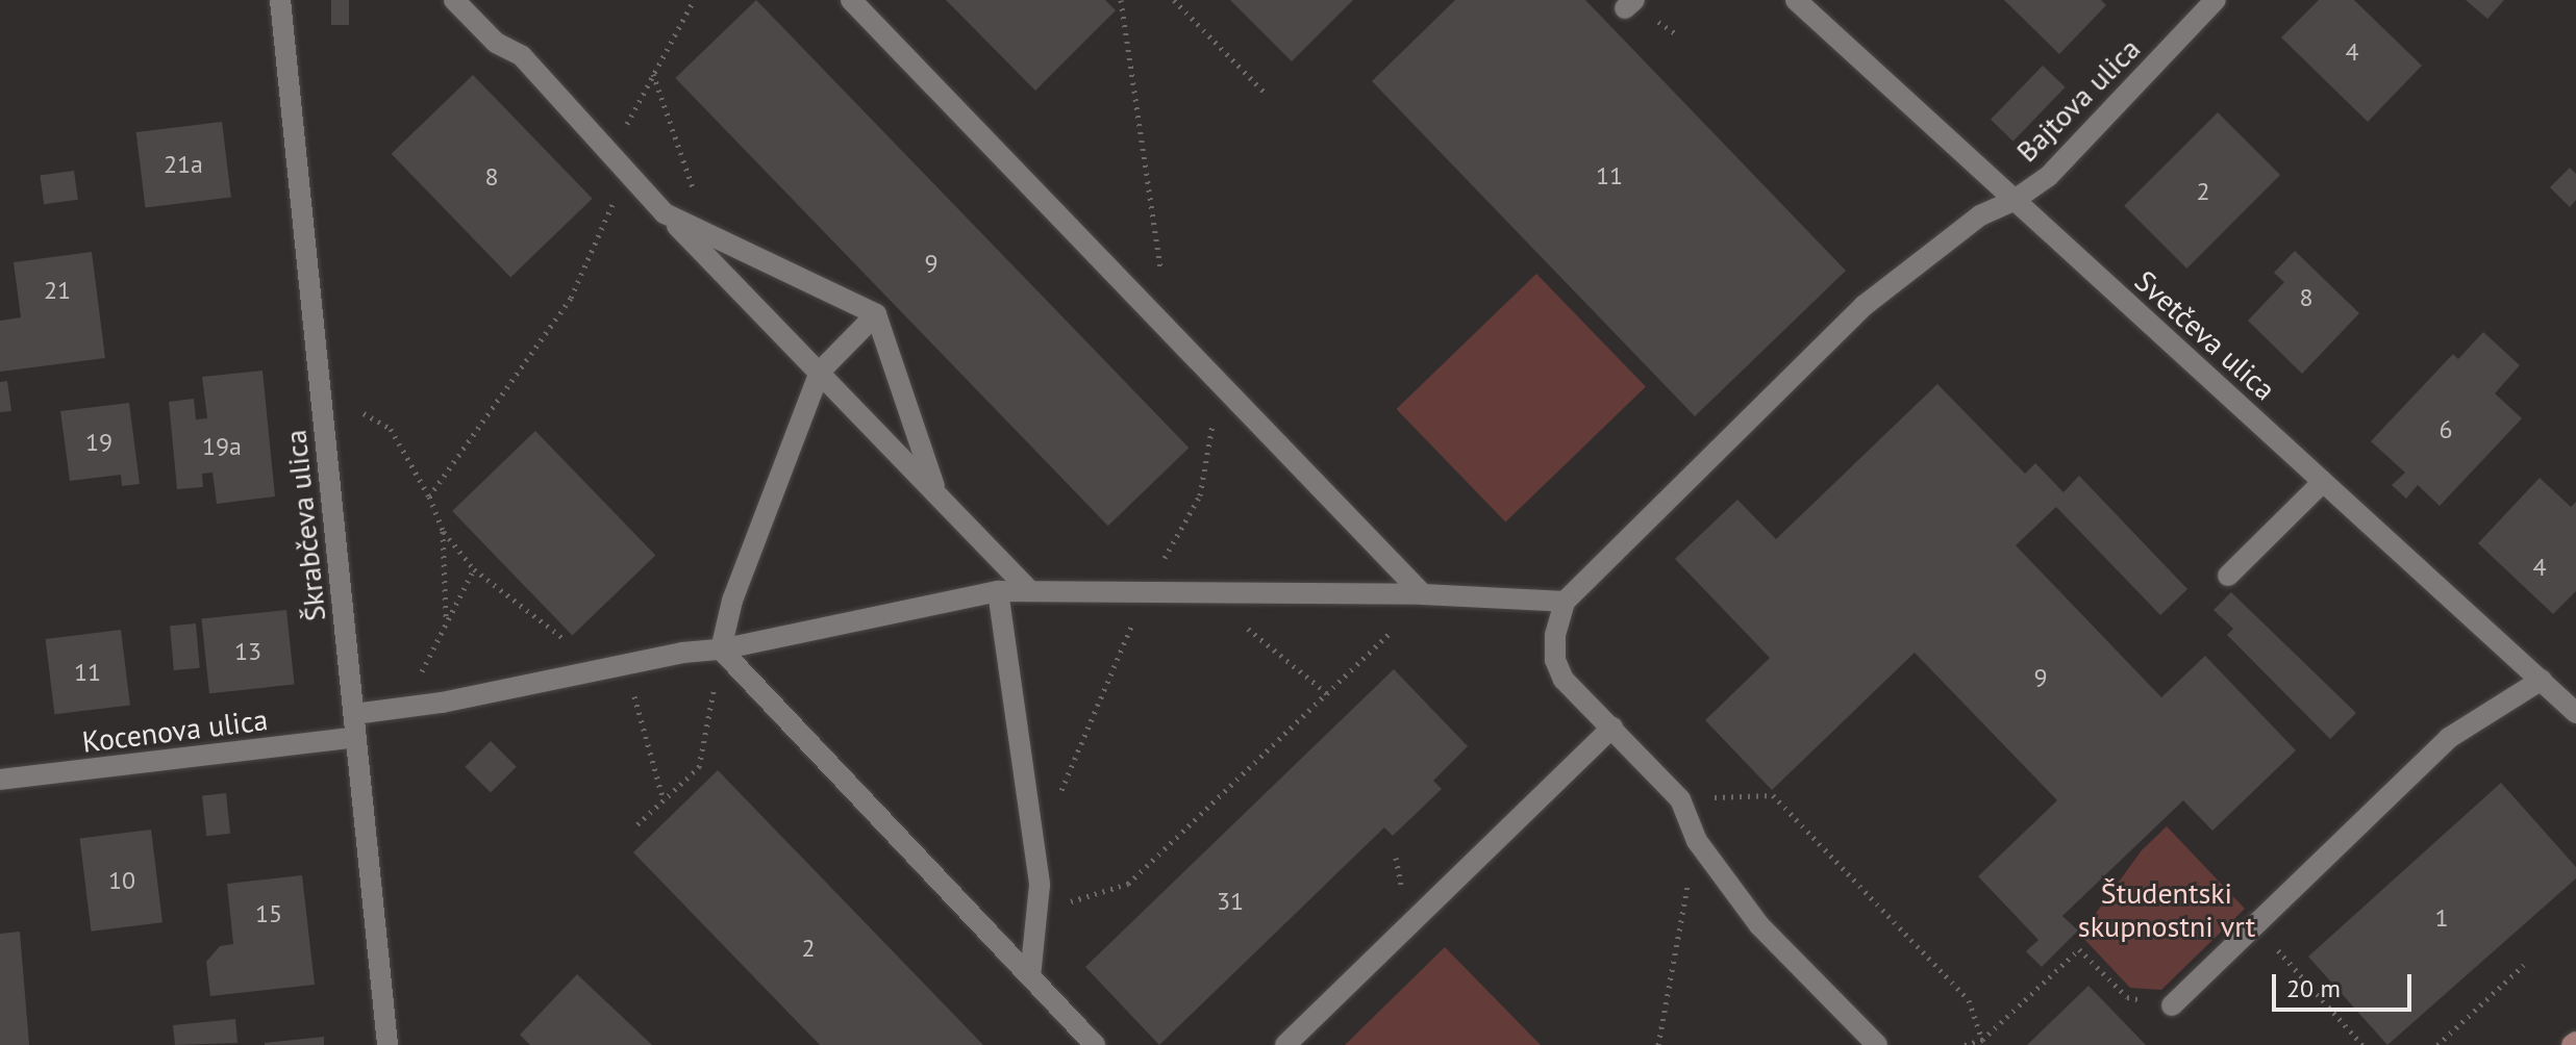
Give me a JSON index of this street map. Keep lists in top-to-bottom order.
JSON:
{
  "streets": {
    "street": [
      "Bajtova ulica",
      "Svetčeva ulica",
      "Škrabčeva ulica",
      "Kocenova ulica"
    ]
  },
  "crossings": [
    ["Bajtova ulica", "Svetčeva ulica"],
    ["Škrabčeva ulica", "Kocenova ulica"]
  ],
  "parks": ["Študentski skupnostni vrt"],
  "house_numbers": [
    "4",
    "21a",
    "11",
    "8",
    "2",
    "9",
    "21",
    "8",
    "6",
    "19",
    "19a",
    "4",
    "13",
    "11",
    "9",
    "10",
    "31",
    "15",
    "1",
    "2"
  ],
  "scale_bar": "20 m"
}
